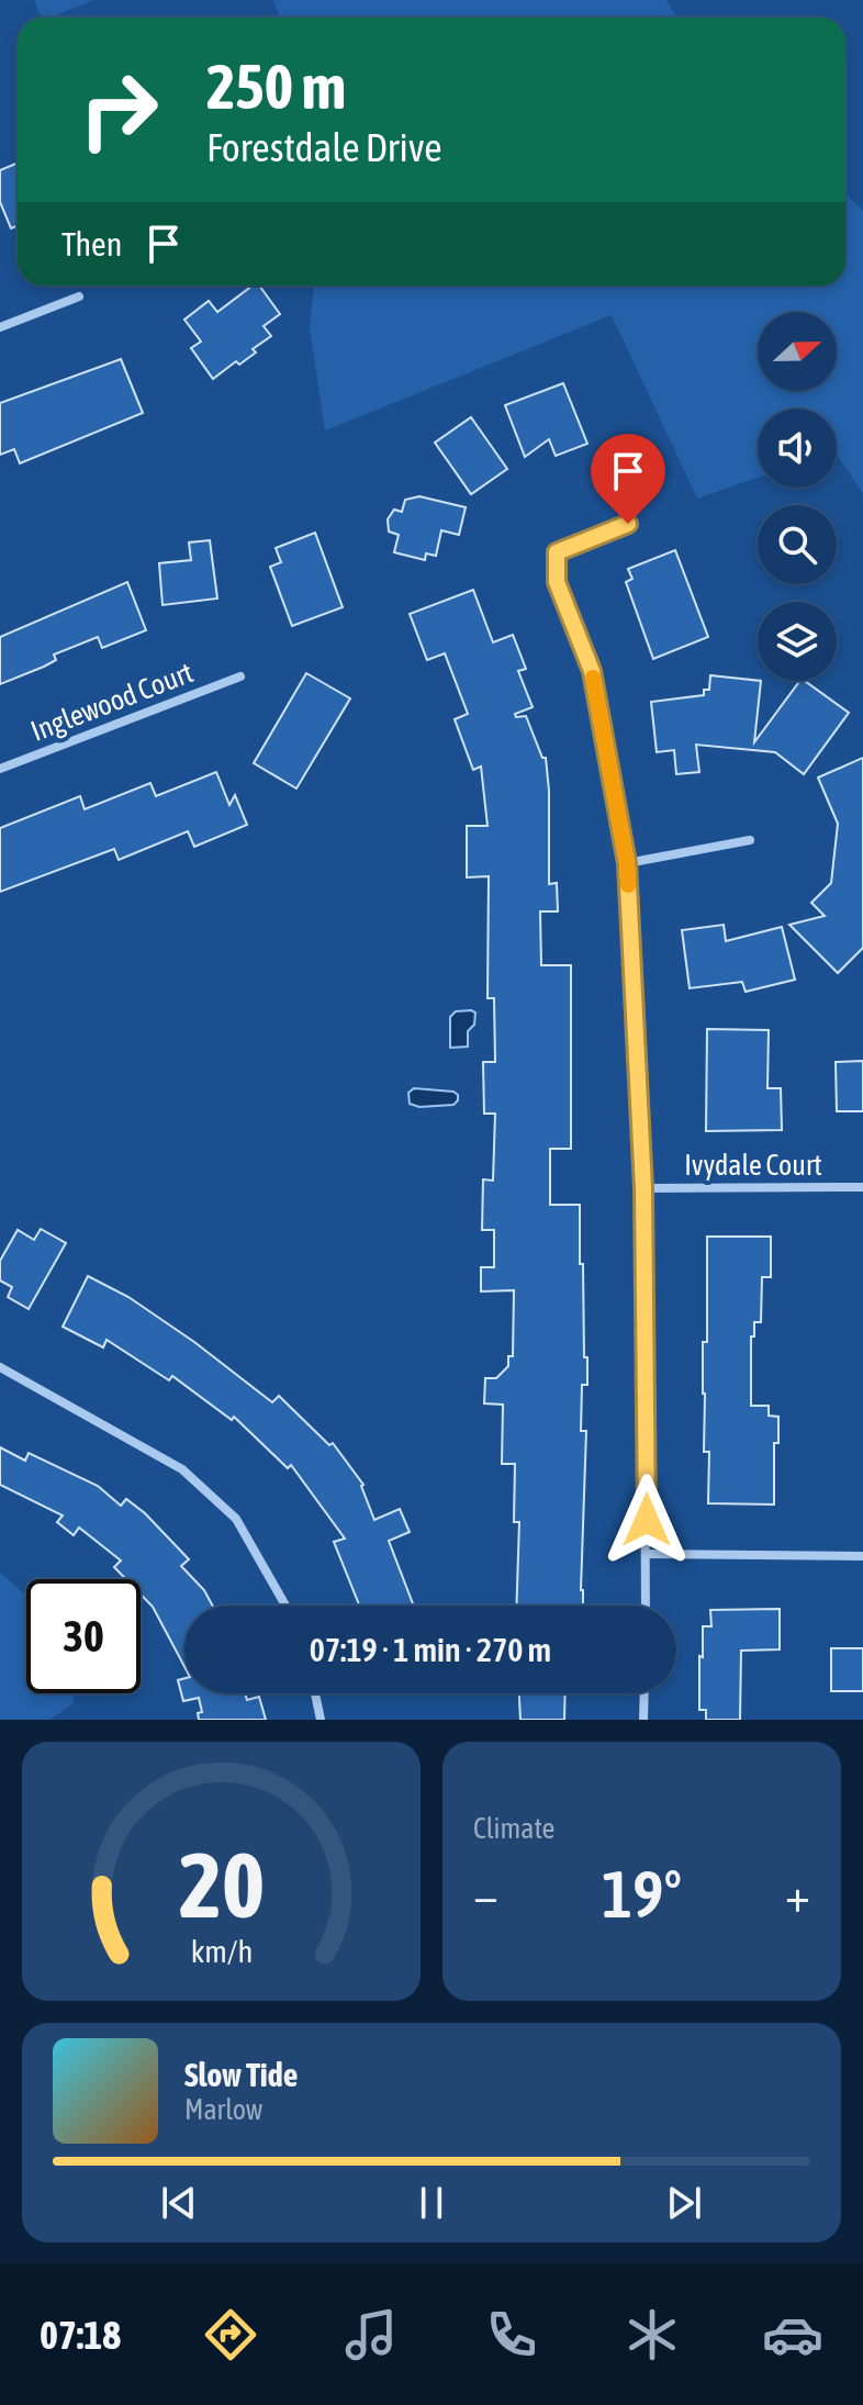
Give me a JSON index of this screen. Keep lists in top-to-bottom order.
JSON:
{
  "streets": {
    "street": ["Inglewood Court", "Ivydale Court"]
  },
  "north": "right",
  "page": {
    "turn": ["250 m", "Forestdale Drive"],
    "then": "Then",
    "limit": "30",
    "trip": "07:19 · 1 min · 270 m",
    "tile": "Climate",
    "heat": ["−", "19°", "+"],
    "song": ["Slow Tide", "Marlow"],
    "tabs": "07:18",
    "gauge": ["20", "km/h"]
  }
}
